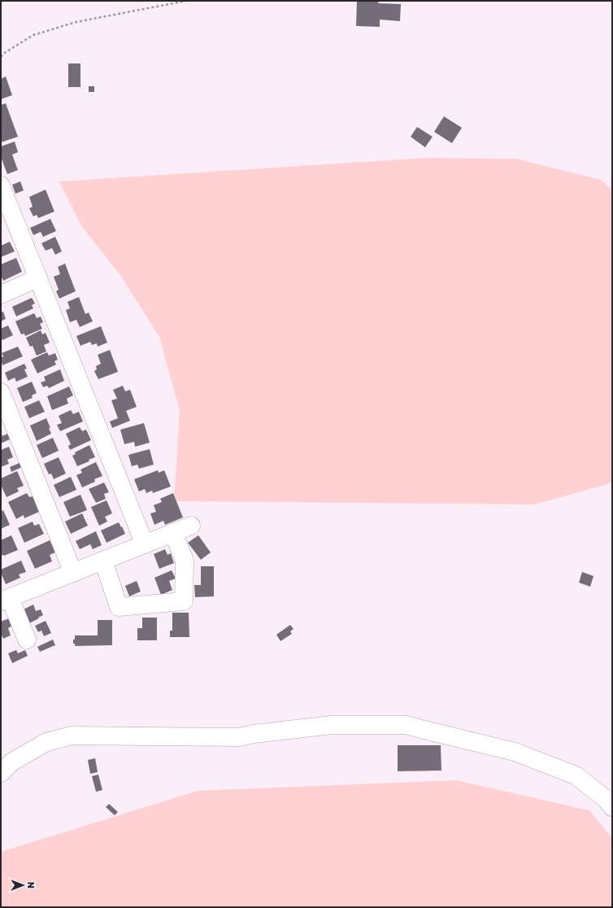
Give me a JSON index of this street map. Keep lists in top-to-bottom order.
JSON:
{
  "north": "right"
}
